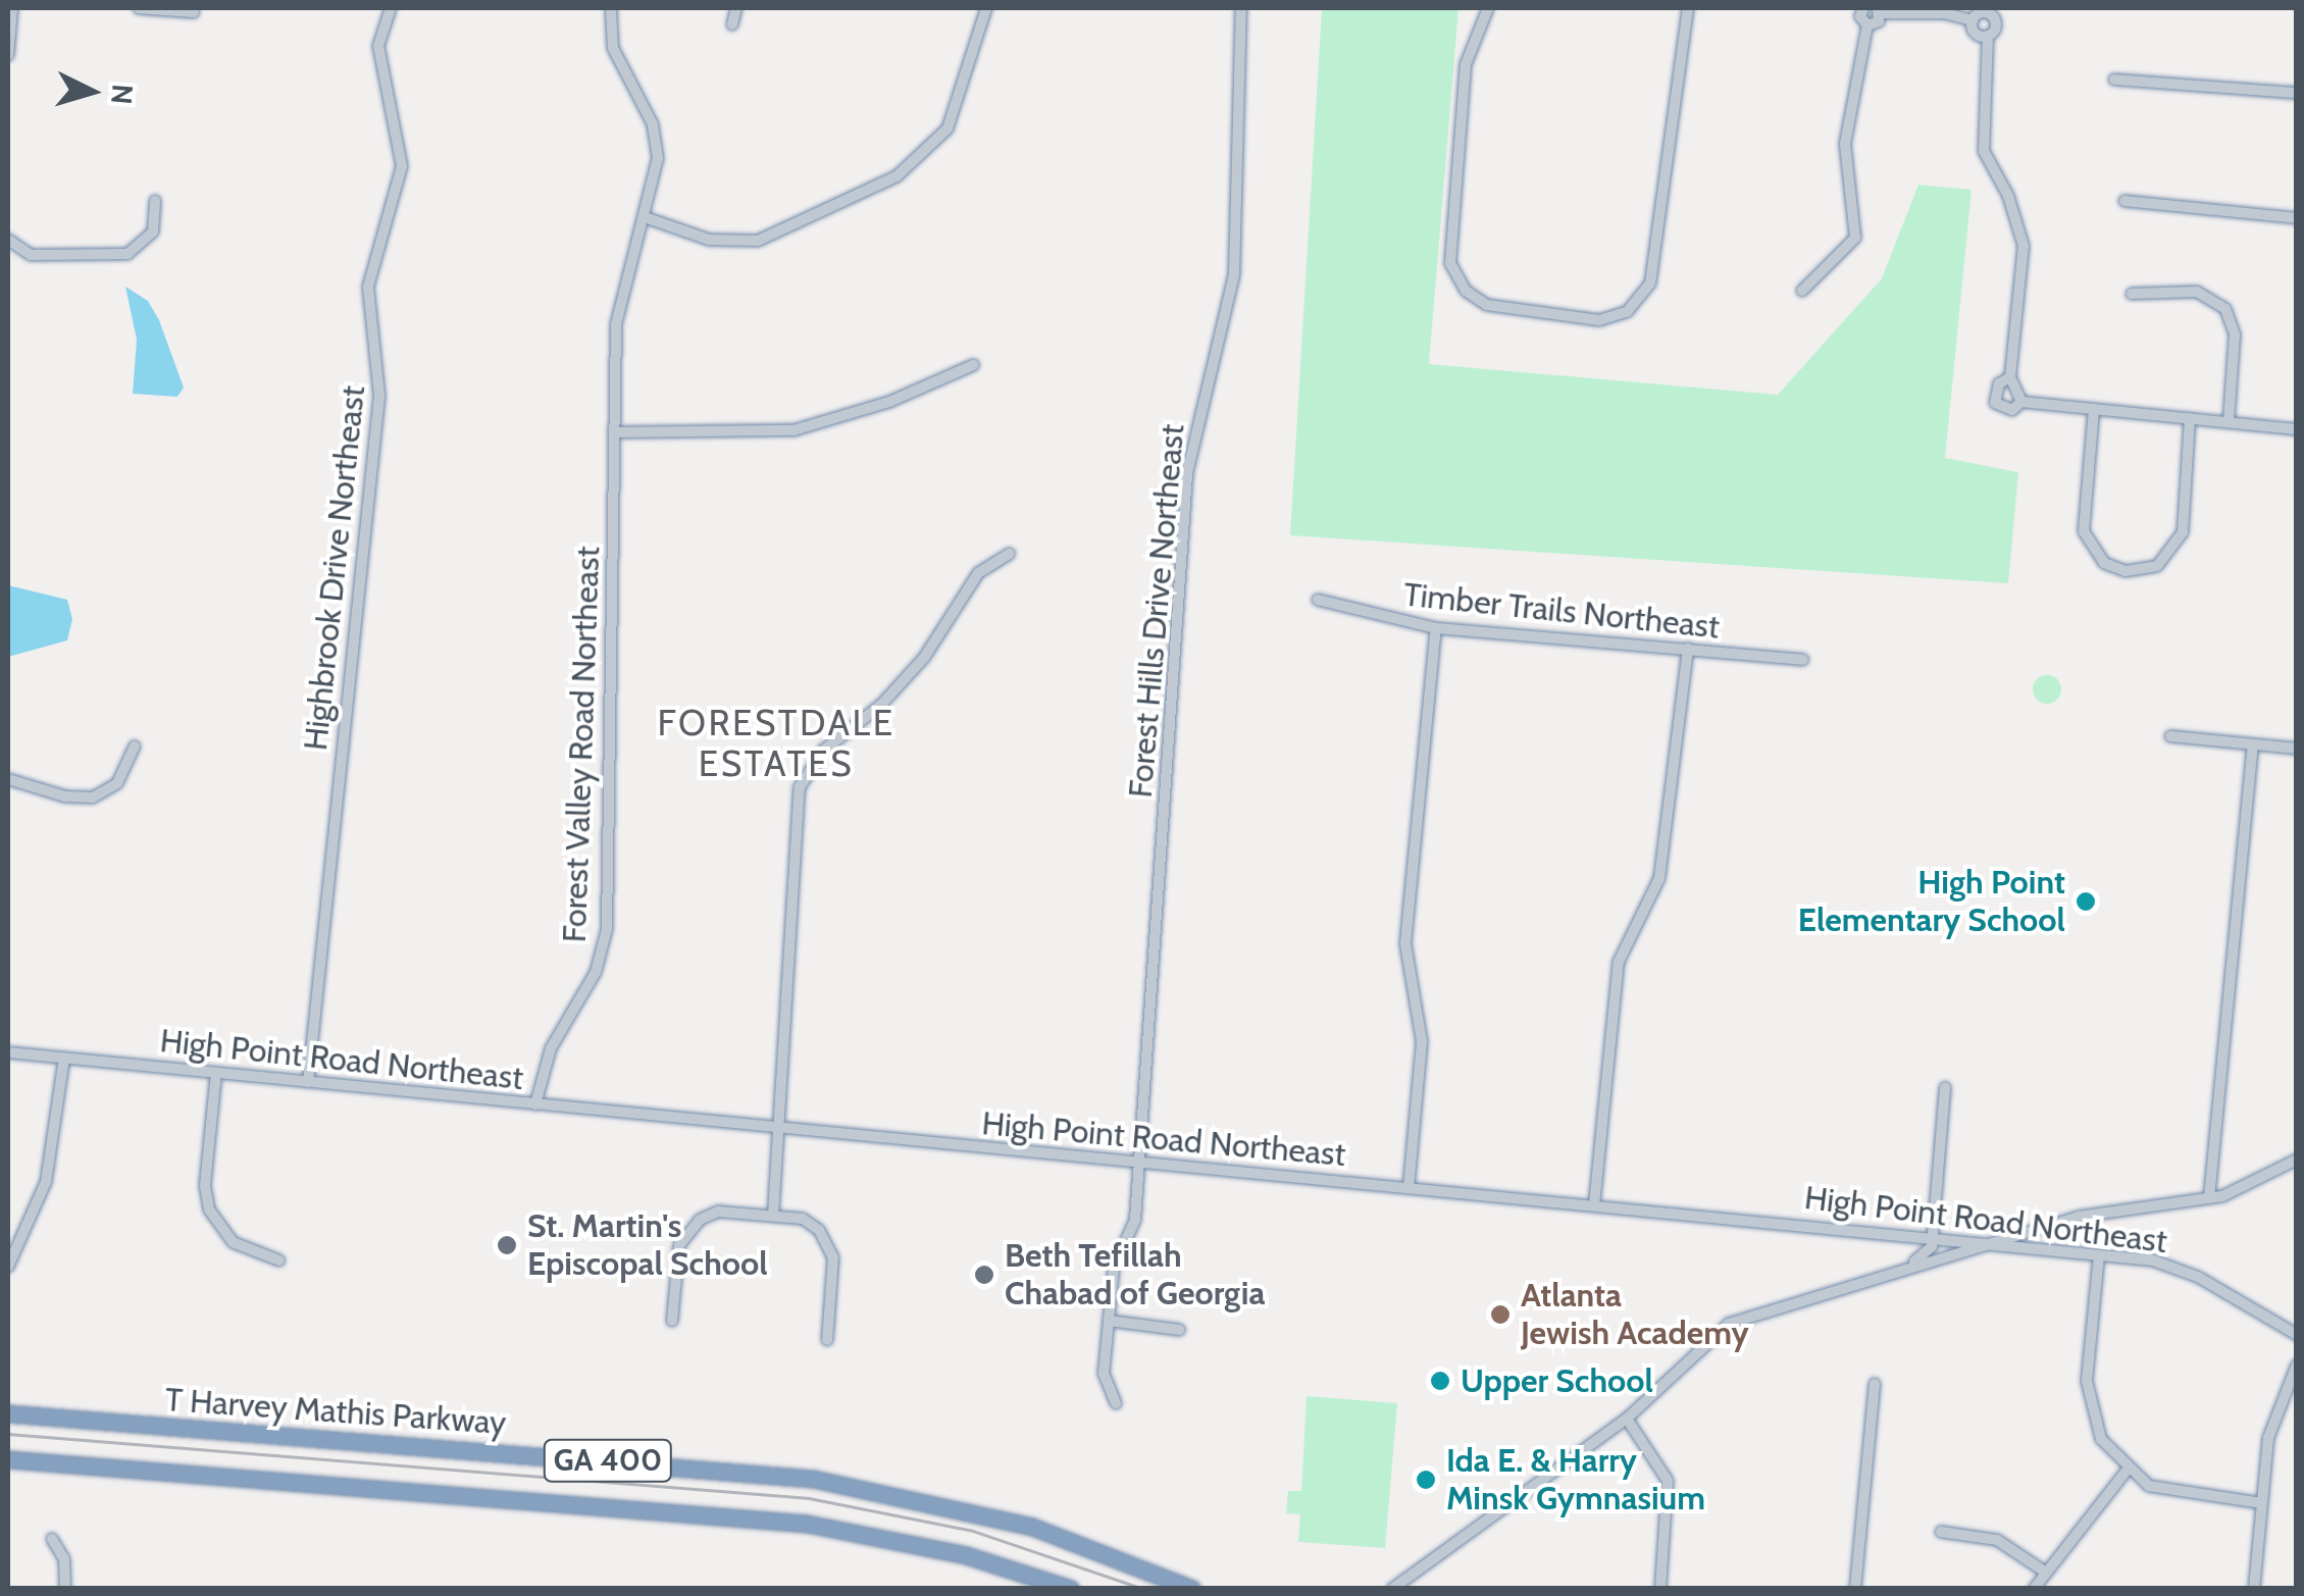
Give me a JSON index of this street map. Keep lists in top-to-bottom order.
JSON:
{
  "streets": {
    "highway": ["T Harvey Mathis Parkway", "GA 400"],
    "street": [
      "Highbrook Drive Northeast",
      "Forest Hills Drive Northeast",
      "Timber Trails Northeast",
      "Forest Valley Road Northeast",
      "High Point Road Northeast"
    ]
  },
  "crossings": [
    ["Highbrook Drive Northeast", "High Point Road Northeast"],
    ["Forest Hills Drive Northeast", "High Point Road Northeast"],
    ["Forest Valley Road Northeast", "High Point Road Northeast"]
  ],
  "districts": ["FORESTDALE ESTATES"],
  "places": [
    "High Point Elementary School",
    "St. Martin's Episcopal School",
    "Beth Tefillah Chabad of Georgia",
    "Atlanta Jewish Academy",
    "Upper School",
    "Ida E. & Harry Minsk Gymnasium"
  ],
  "north": "right"
}
